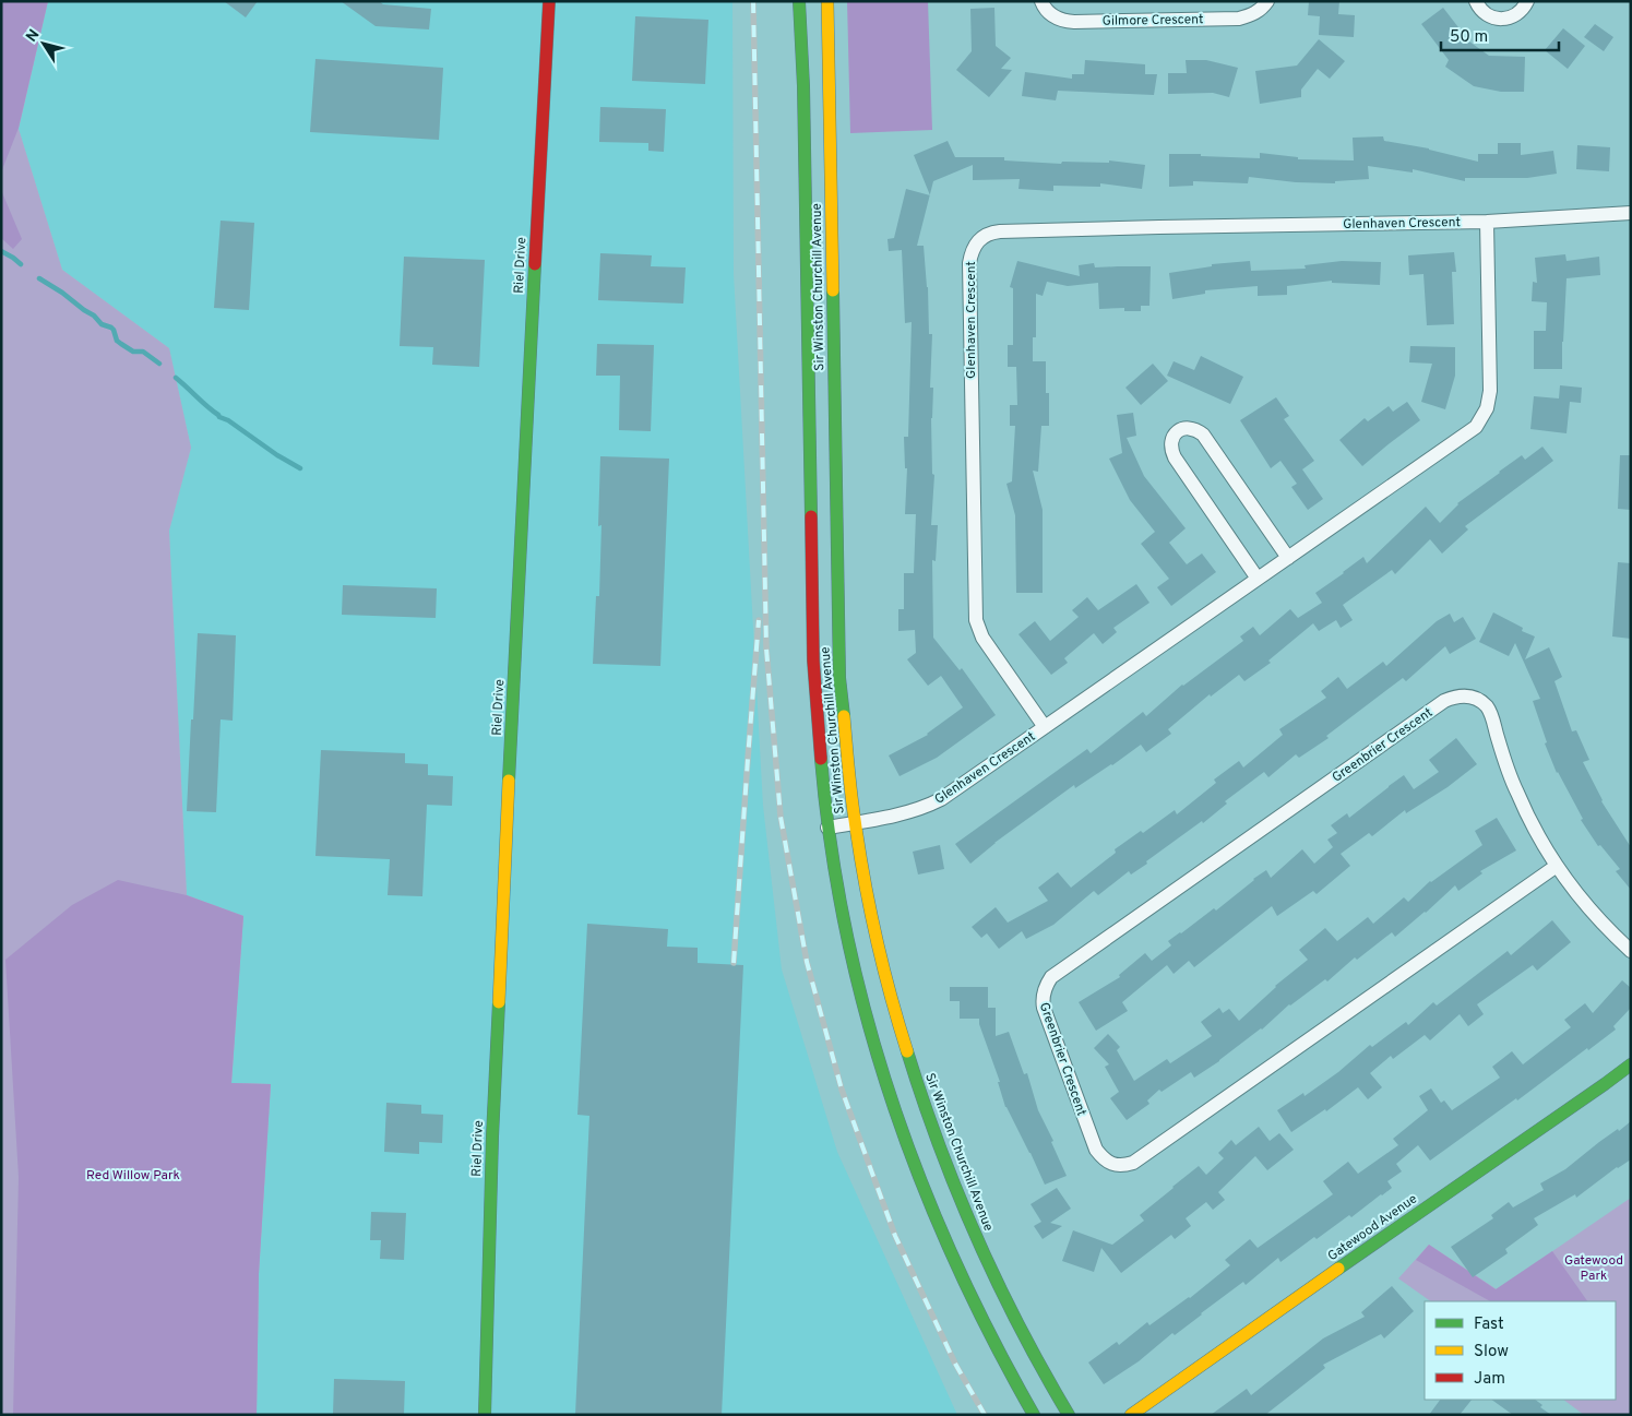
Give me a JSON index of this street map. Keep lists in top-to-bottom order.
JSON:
{
  "streets": {
    "main road": ["Riel Drive", "Sir Winston Churchill Avenue", "Gatewood Avenue"],
    "street": ["Gilmore Crescent", "Glenhaven Crescent", "Greenbrier Crescent"]
  },
  "crossings": [
    ["Glenhaven Crescent", "Sir Winston Churchill Avenue"]
  ],
  "parks": ["Red Willow Park", "Gatewood Park"],
  "legend": ["Fast", "Slow", "Jam"],
  "scale_bar": "50 m",
  "north": "top left"
}
